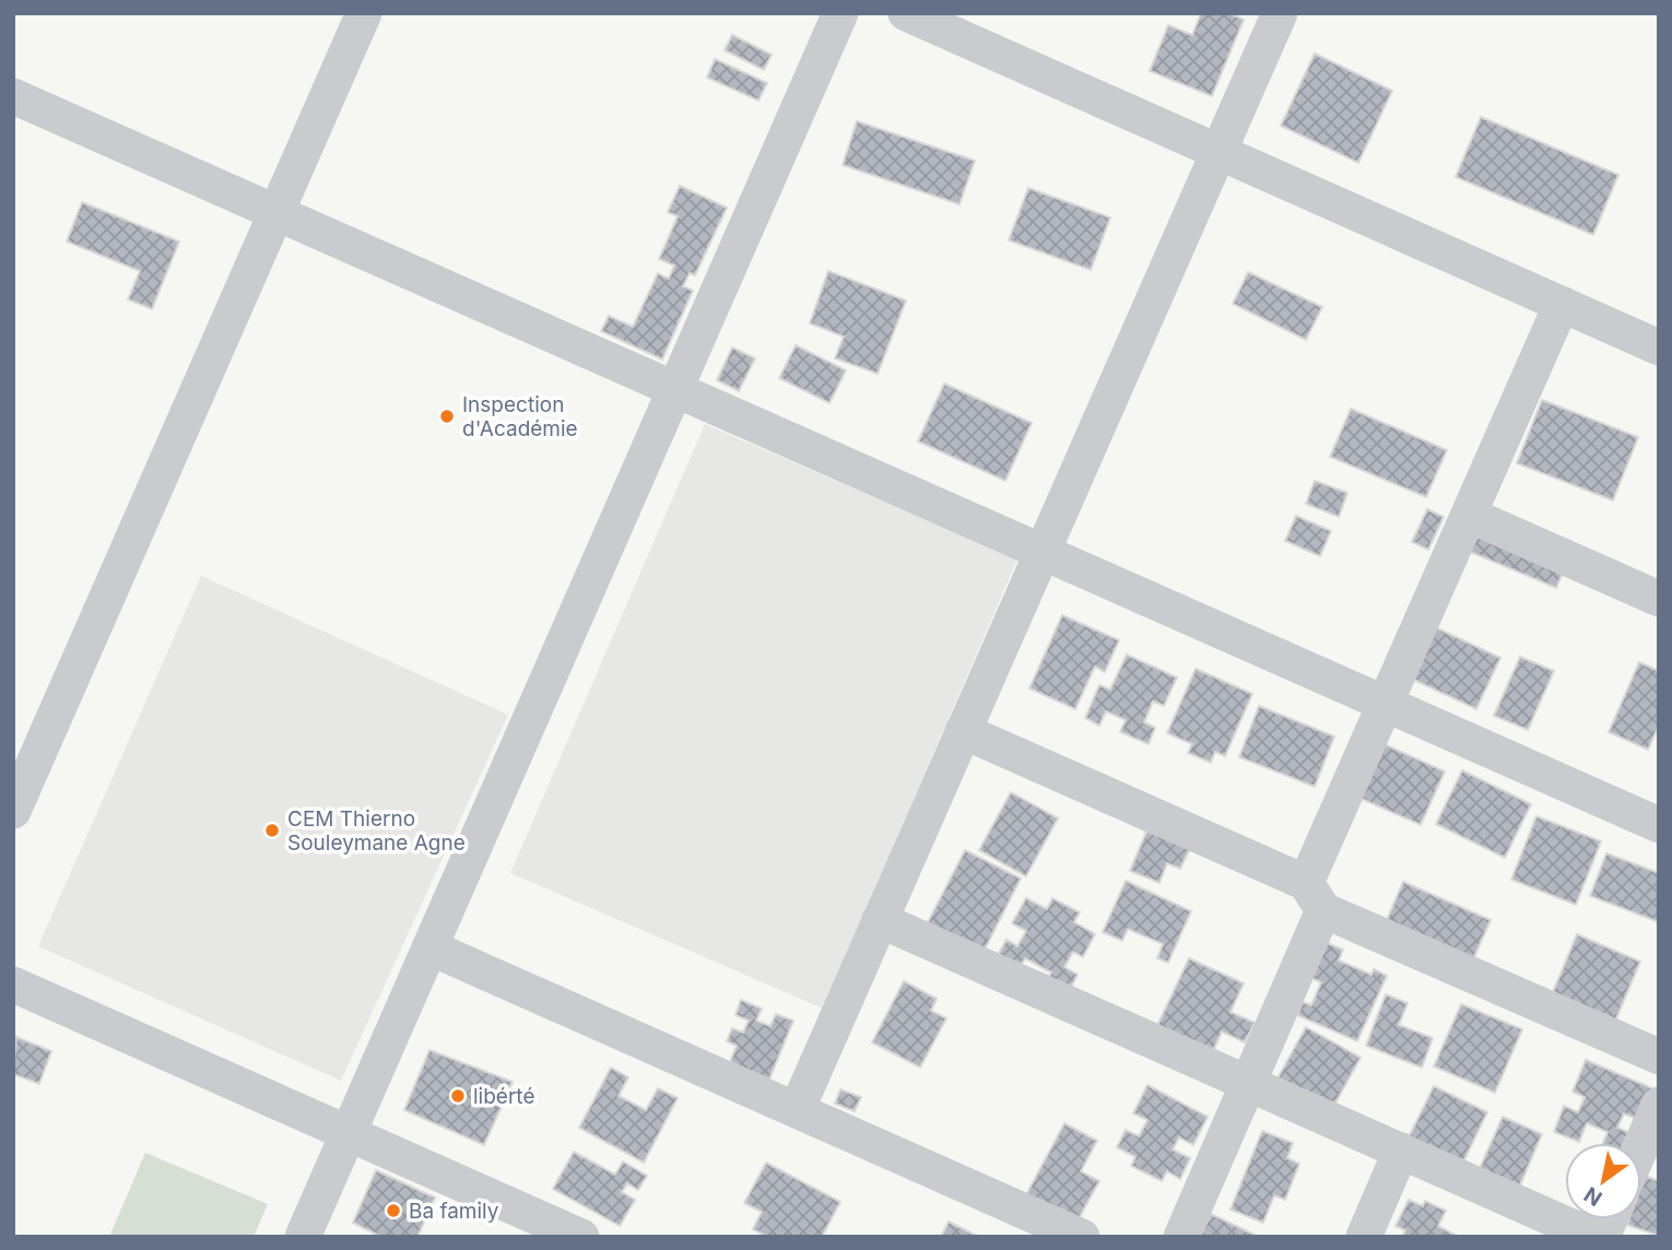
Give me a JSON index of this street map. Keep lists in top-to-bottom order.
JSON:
{
  "places": [
    "Inspection d'Académie",
    "CEM Thierno Souleymane Agne",
    "libérté",
    "Ba family"
  ],
  "north": "bottom left"
}
